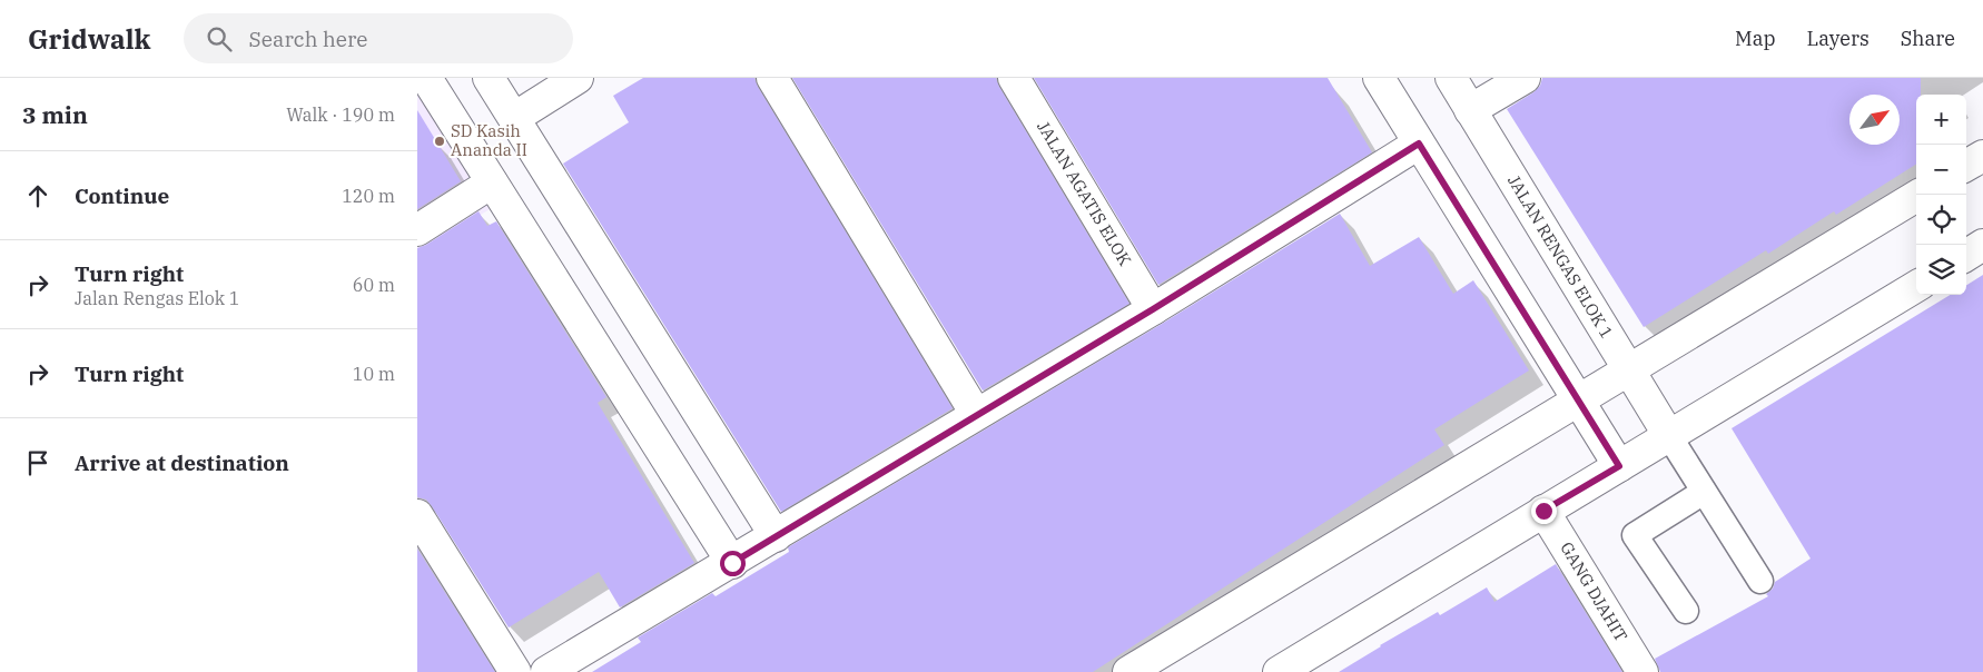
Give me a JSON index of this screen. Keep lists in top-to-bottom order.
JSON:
{
  "streets": {
    "street": ["JALAN AGATIS ELOK", "JALAN RENGAS ELOK 1", "GANG DJAHIT"]
  },
  "places": ["SD Kasih Ananda II"],
  "north": "top right",
  "page": {
    "header": "Gridwalk",
    "search": "Search here",
    "nav": ["Map", "Layers", "Share"],
    "heading": ["3 min", "Walk · 190 m"],
    "map_buttons": ["+", "−"],
    "list": [
      ["Continue", "120 m"],
      ["Turn right", "Jalan Rengas Elok 1", "60 m"],
      ["Turn right", "10 m"],
      "Arrive at destination"
    ]
  }
}
